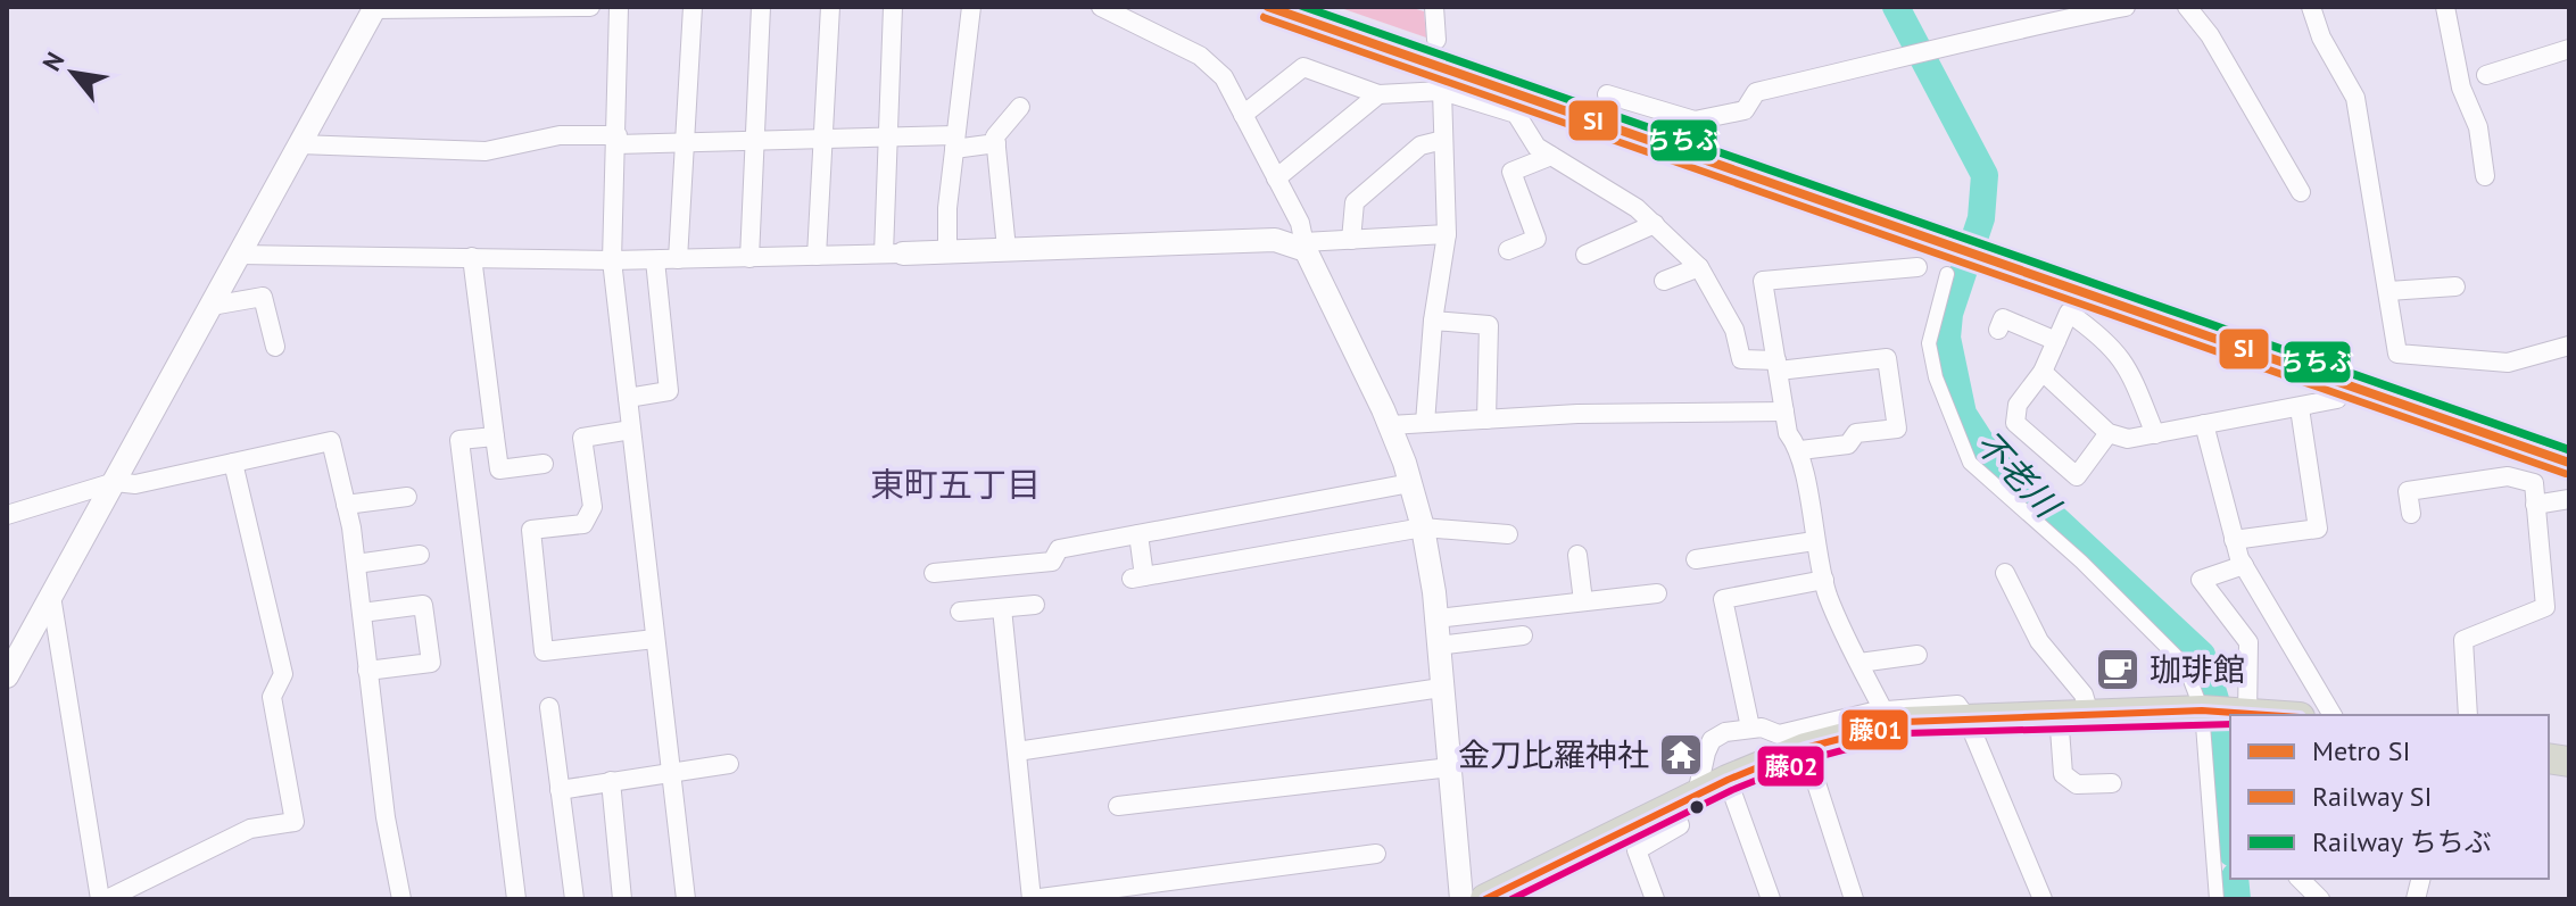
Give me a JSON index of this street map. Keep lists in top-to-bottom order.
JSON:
{
  "districts": ["東町五丁目"],
  "water": ["不老川"],
  "places": {
    "cafe": ["珈琲館"],
    "temple": ["金刀比羅神社"]
  },
  "lines": [
    "metro line SI",
    "rail line ちちぶ",
    "rail line SI",
    "transit line 藤01",
    "transit line 藤02"
  ],
  "legend": ["Metro SI", "Railway SI", "Railway ちちぶ"],
  "north": "top left"
}
